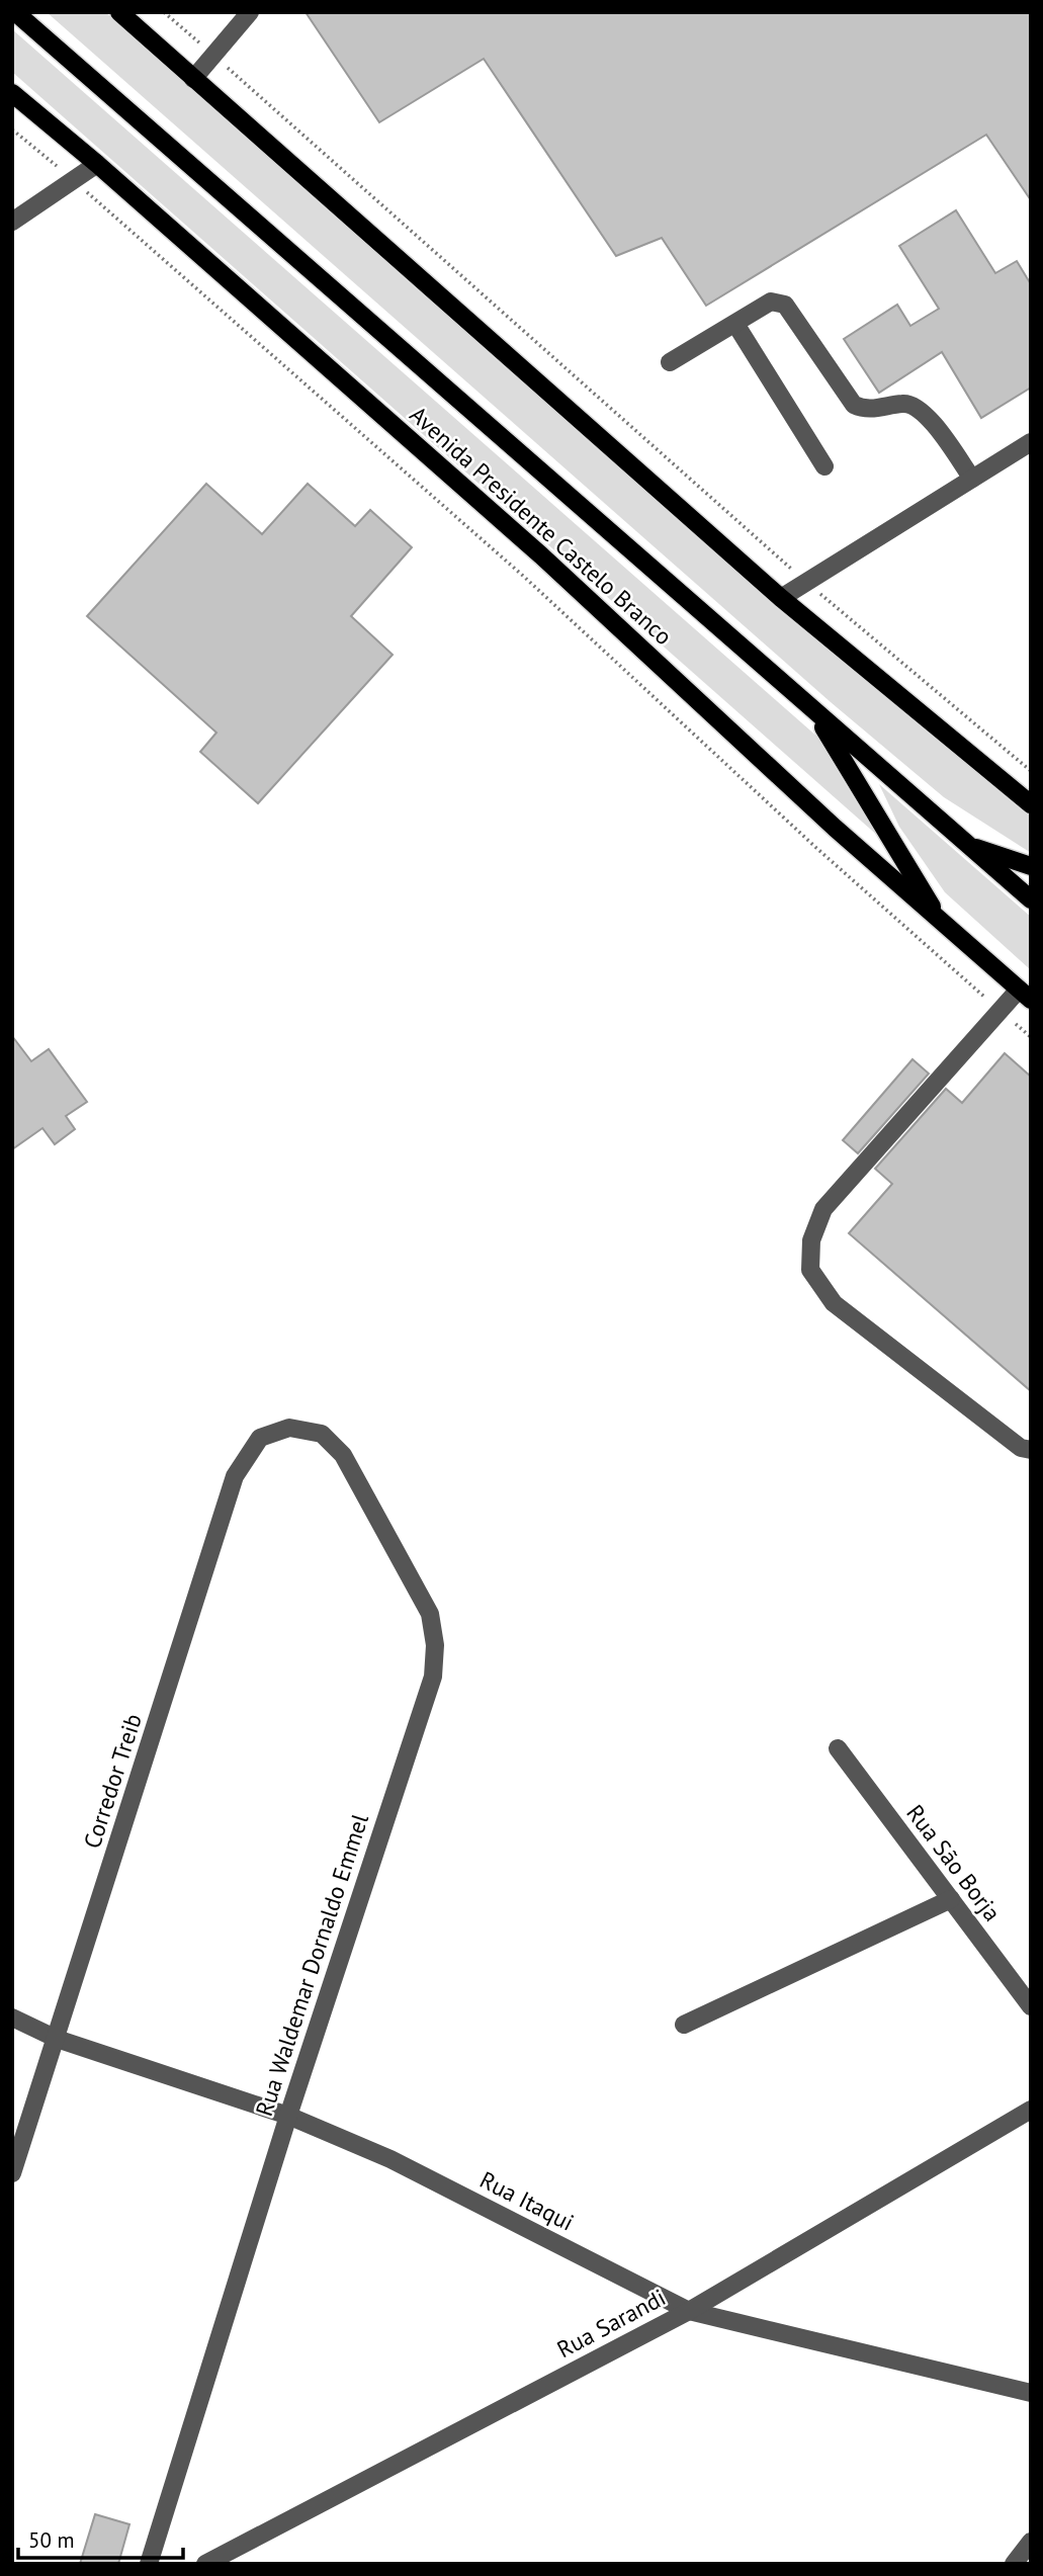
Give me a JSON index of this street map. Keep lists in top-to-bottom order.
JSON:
{
  "streets": {
    "main road": ["Avenida Presidente Castelo Branco"],
    "street": [
      "Corredor Treib",
      "Rua São Borja",
      "Rua Waldemar Dornaldo Emmel",
      "Rua Itaqui",
      "Rua Sarandi"
    ]
  },
  "crossings": [
    ["Corredor Treib", "Rua Waldemar Dornaldo Emmel"],
    ["Corredor Treib", "Rua Itaqui"],
    ["Rua Waldemar Dornaldo Emmel", "Rua Itaqui"],
    ["Rua Itaqui", "Rua Sarandi"]
  ],
  "scale_bar": "50 m"
}
